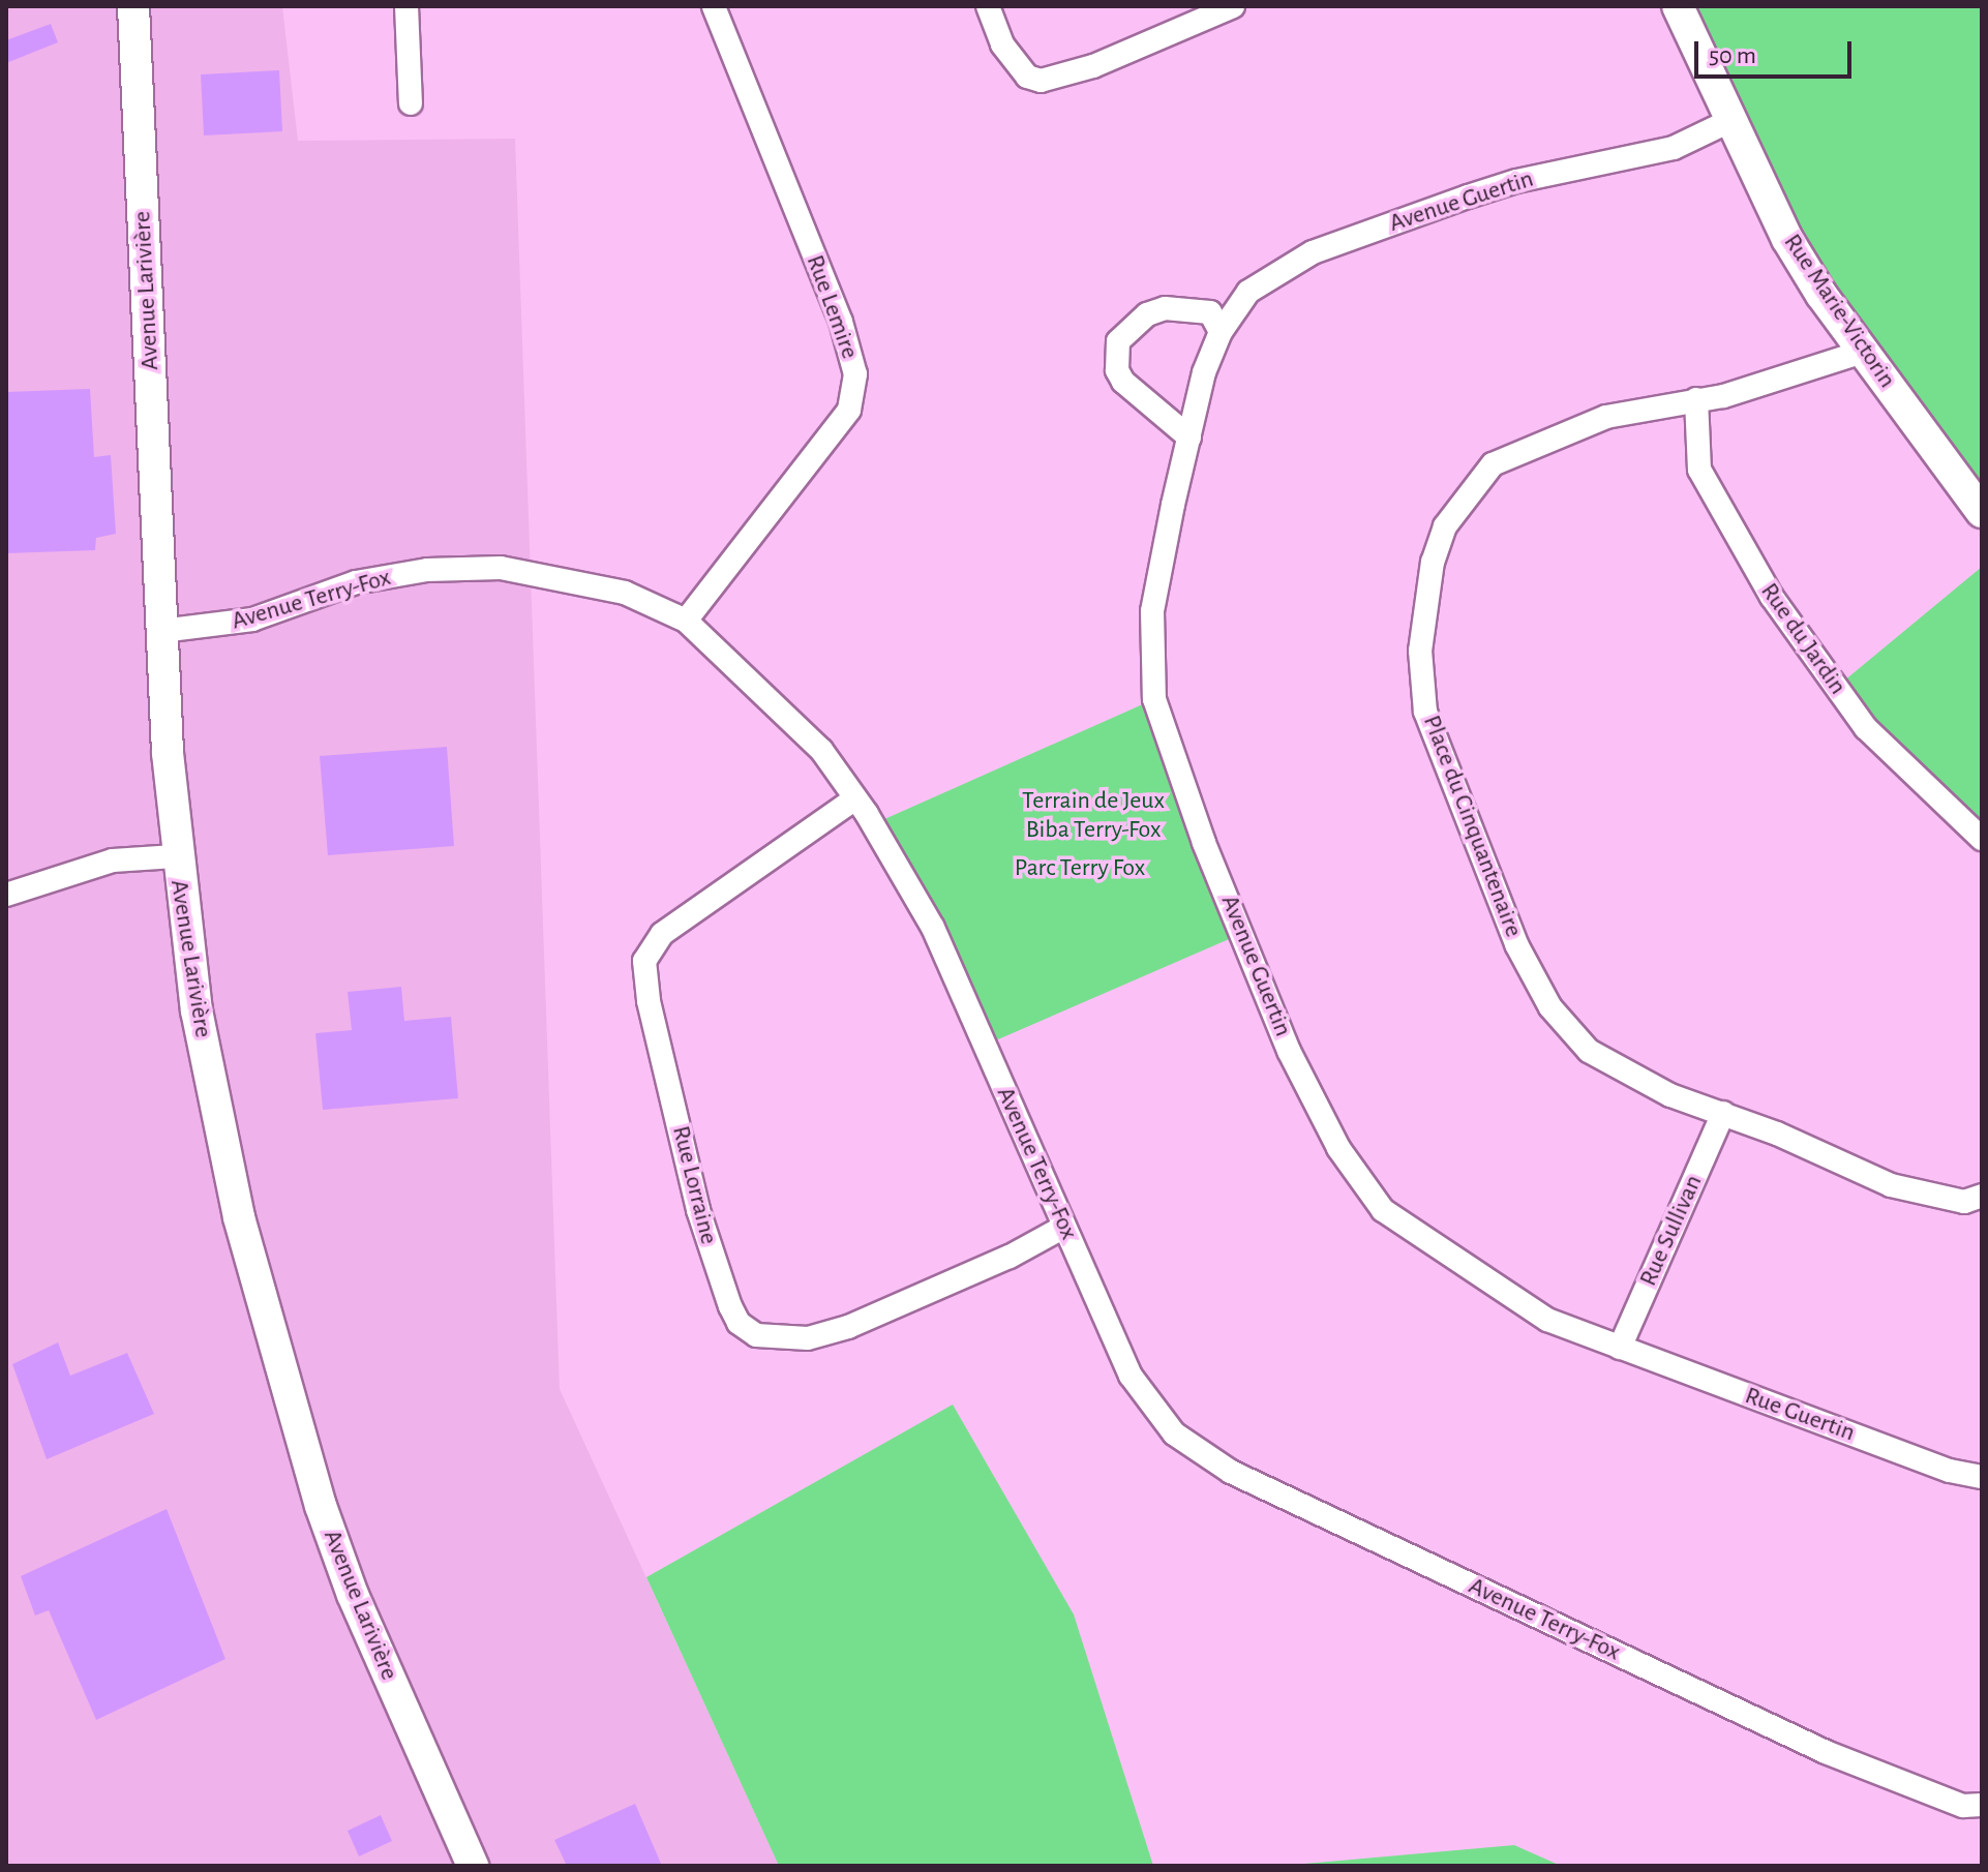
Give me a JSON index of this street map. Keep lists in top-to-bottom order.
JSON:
{
  "streets": {
    "main road": ["Avenue Larivière", "Rue Marie-Victorin"],
    "street": [
      "Avenue Guertin",
      "Rue Lemire",
      "Avenue Terry-Fox",
      "Rue du Jardin",
      "Place du Cinquantenaire",
      "Rue Lorraine",
      "Rue Sullivan",
      "Rue Guertin"
    ]
  },
  "crossings": [
    ["Avenue Guertin", "Rue Marie-Victorin"],
    ["Avenue Guertin", "Rue Sullivan"],
    ["Avenue Guertin", "Rue Guertin"],
    ["Avenue Larivière", "Avenue Terry-Fox"],
    ["Rue Lemire", "Avenue Terry-Fox"],
    ["Rue Marie-Victorin", "Place du Cinquantenaire"],
    ["Avenue Terry-Fox", "Rue Lorraine"],
    ["Rue du Jardin", "Place du Cinquantenaire"],
    ["Place du Cinquantenaire", "Rue Sullivan"],
    ["Rue Sullivan", "Rue Guertin"]
  ],
  "parks": ["Terrain de Jeux Biba Terry-Fox", "Parc Terry Fox"],
  "scale_bar": "50 m"
}
